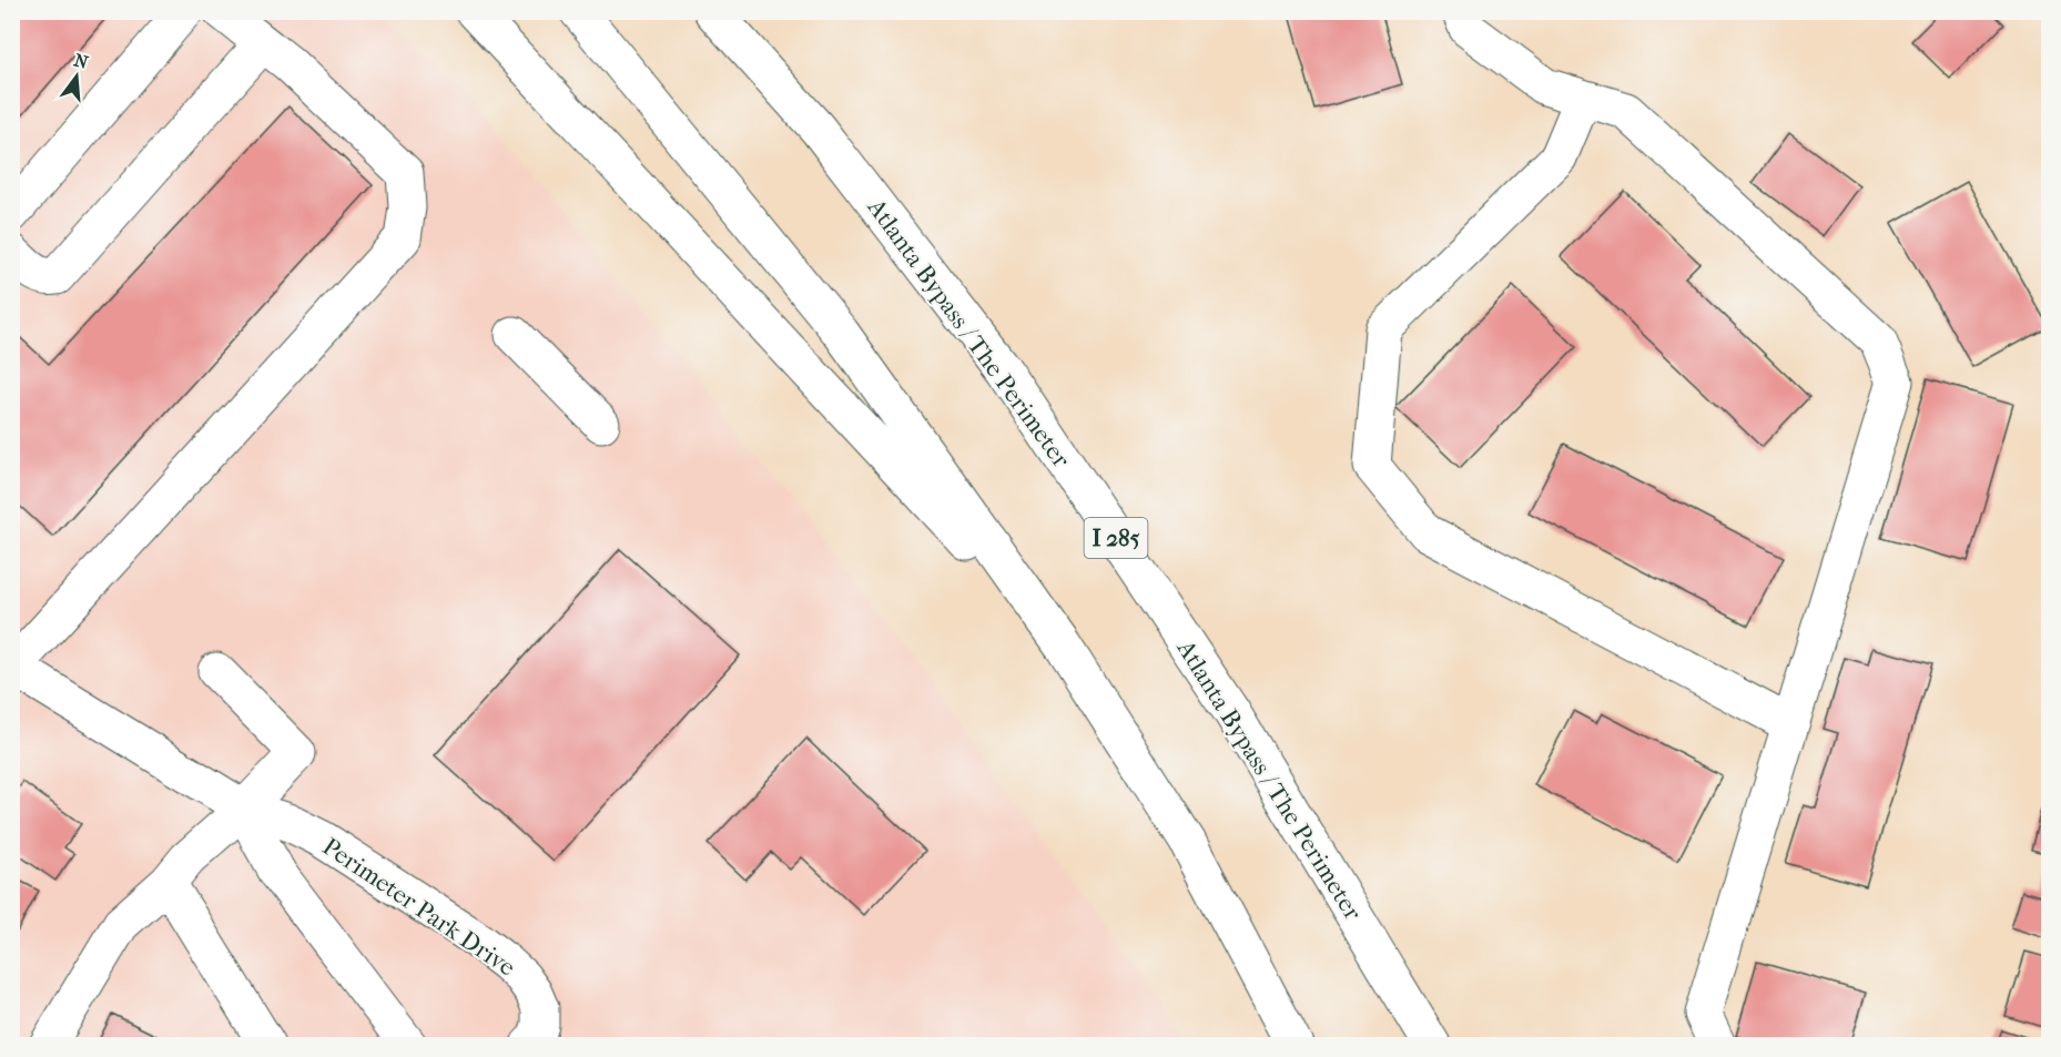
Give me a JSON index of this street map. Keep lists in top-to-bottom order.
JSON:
{
  "streets": {
    "main road": ["Atlanta Bypass / The Perimeter", "I 285", "Perimeter Park Drive"]
  },
  "north": "top"
}
